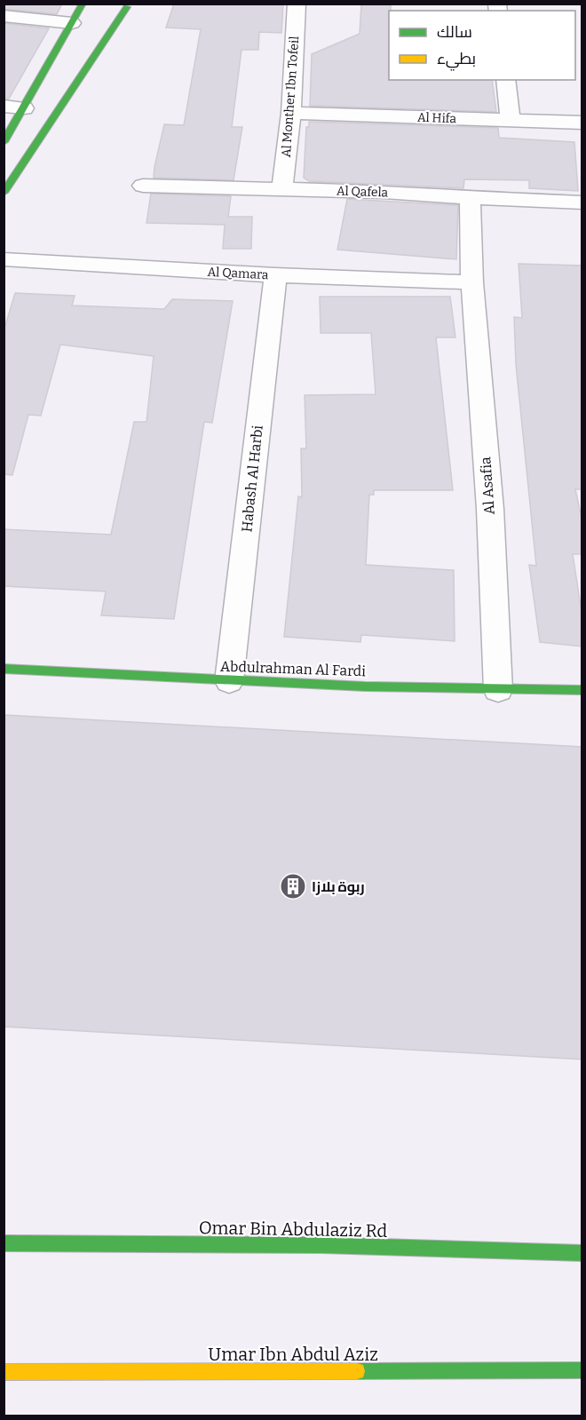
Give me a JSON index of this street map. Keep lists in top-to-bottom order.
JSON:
{
  "streets": {
    "street": [
      "Al Monther Ibn Tofeil",
      "Al Hifa",
      "Al Qafela",
      "Al Qamara",
      "Habash Al Harbi",
      "Al Asafia",
      "Abdulrahman Al Fardi",
      "Omar Bin Abdulaziz Rd",
      "Umar Ibn Abdul Aziz"
    ]
  },
  "crossings": [
    ["Al Monther Ibn Tofeil", "Al Hifa"],
    ["Al Monther Ibn Tofeil", "Al Qafela"],
    ["Al Qafela", "Al Asafia"],
    ["Al Qamara", "Habash Al Harbi"],
    ["Al Qamara", "Al Asafia"],
    ["Habash Al Harbi", "Abdulrahman Al Fardi"],
    ["Al Asafia", "Abdulrahman Al Fardi"]
  ],
  "places": {
    "building": ["ربوة بلازا"]
  },
  "legend": ["سالك", "بطيء"]
}
